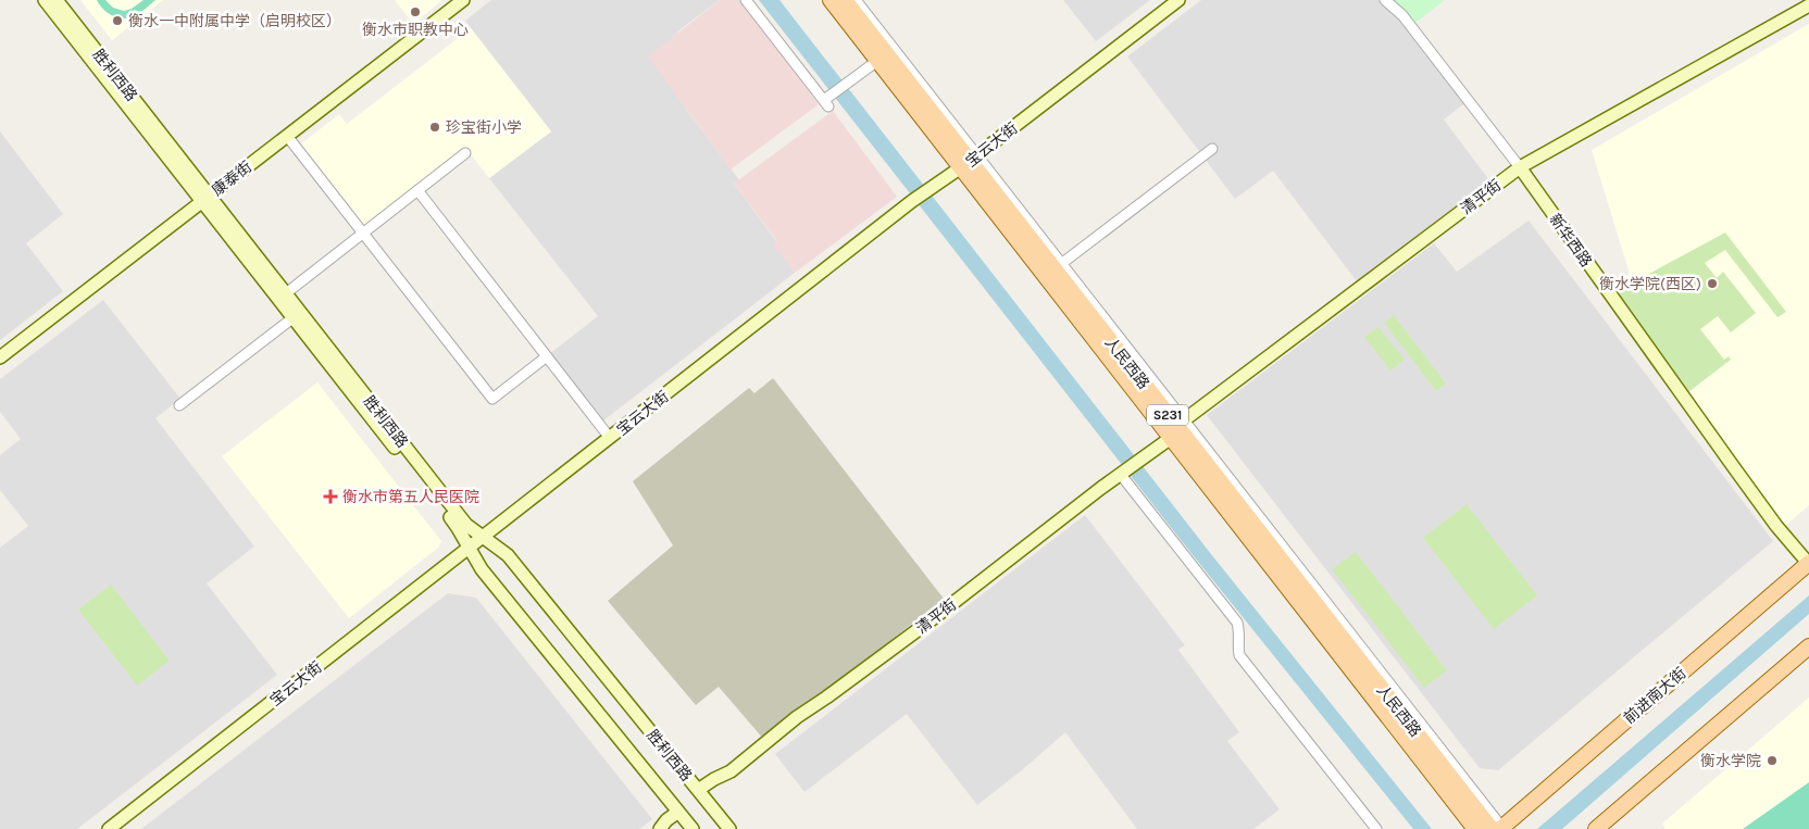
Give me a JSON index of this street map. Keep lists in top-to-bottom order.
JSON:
{
  "streets": {
    "main road": ["人民西路", "S231", "前进南大街"],
    "street": [
      "胜利西路",
      "宝云大街",
      "康泰街",
      "清平街",
      "新华西路"
    ]
  },
  "crossings": [
    ["胜利西路", "宝云大街"],
    ["胜利西路", "康泰街"],
    ["胜利西路", "清平街"],
    ["宝云大街", "人民西路"],
    ["清平街", "新华西路"],
    ["清平街", "人民西路"],
    ["新华西路", "前进南大街"],
    ["人民西路", "前进南大街"]
  ],
  "places": {
    "other": [
      "衡水市职教中心",
      "衡水一中附属中学（启明校区）",
      "珍宝街小学",
      "衡水学院(西区)",
      "衡水学院"
    ],
    "health": ["衡水市第五人民医院"]
  }
}
